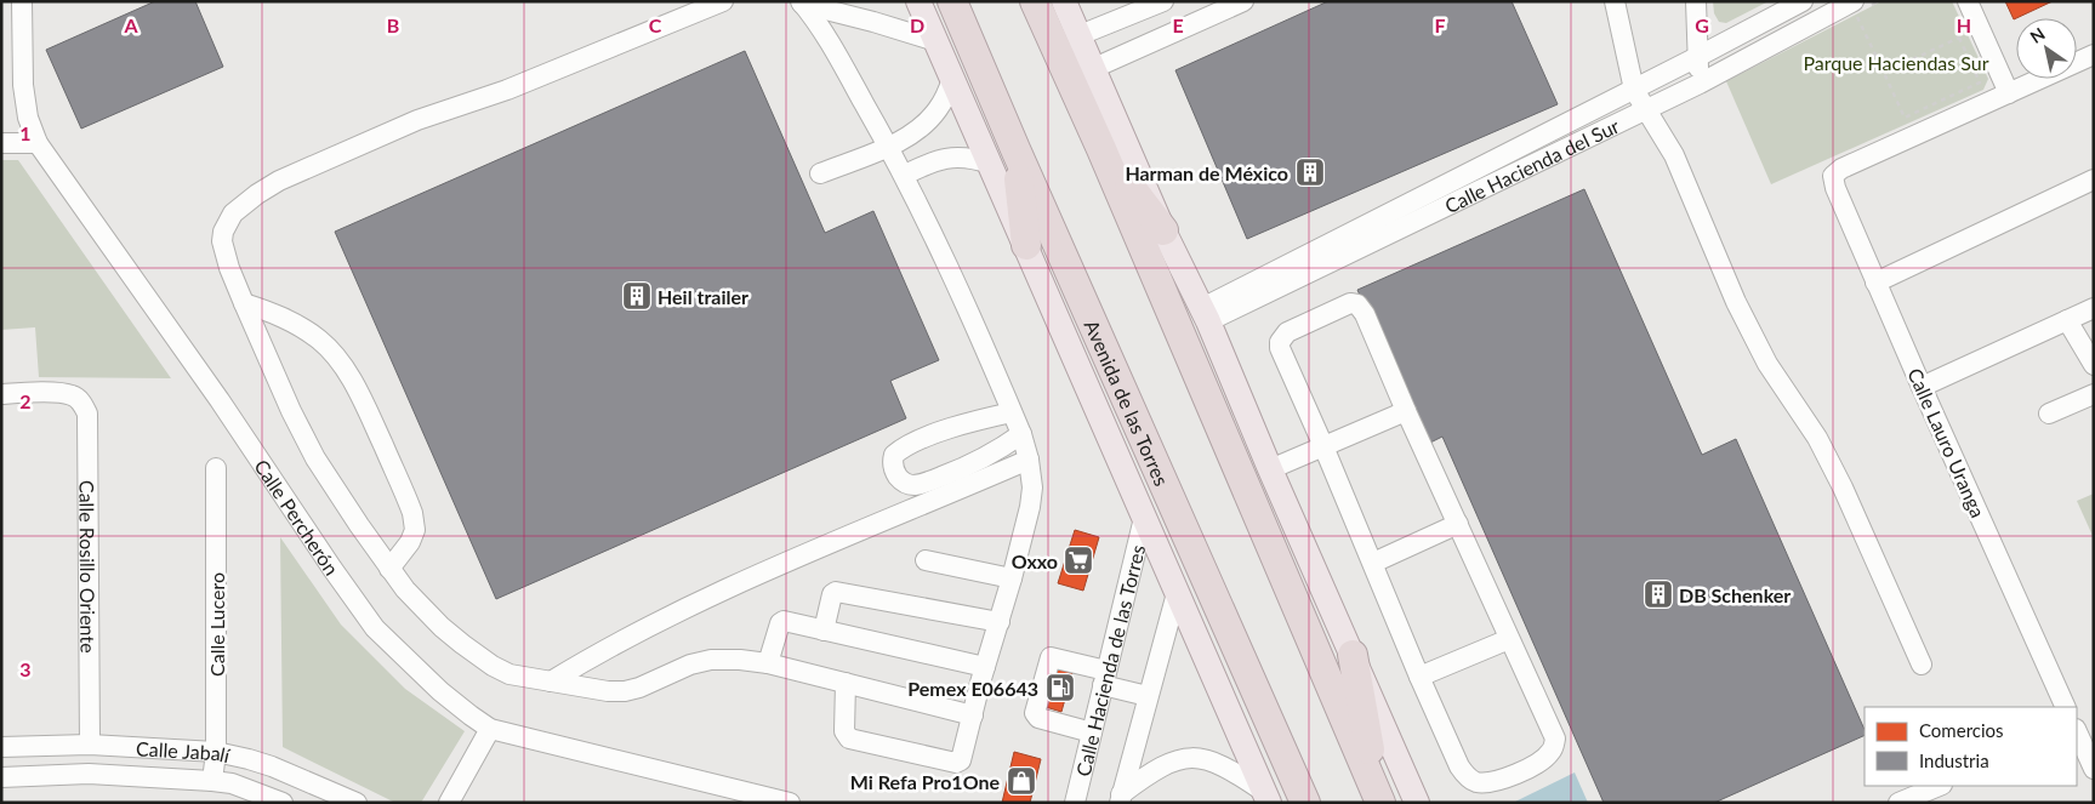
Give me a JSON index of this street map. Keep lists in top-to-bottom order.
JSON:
{
  "streets": {
    "highway": ["Avenida de las Torres"],
    "street": [
      "Calle Hacienda del Sur",
      "Calle Lauro Uranga",
      "Calle Percherón",
      "Calle Rosillo Oriente",
      "Calle Lucero",
      "Calle Hacienda de las Torres",
      "Calle Jabalí"
    ]
  },
  "crossings": [
    ["Avenida de las Torres", "Calle Hacienda de las Torres"],
    ["Calle Rosillo Oriente", "Calle Jabalí"],
    ["Calle Lucero", "Calle Jabalí"]
  ],
  "parks": ["Parque Haciendas Sur"],
  "places": {
    "building": ["Harman de México", "Heil trailer", "DB Schenker"],
    "supermarket": ["Oxxo"],
    "fuel station": ["Pemex E06643"],
    "shop": ["Mi Refa Pro1One"]
  },
  "legend": ["Comercios", "Industria"],
  "north": "top left",
  "grid": {
    "columns": [
      "A",
      "B",
      "C",
      "D",
      "E",
      "F",
      "G",
      "H"
    ],
    "rows": ["1", "2", "3"]
  }
}
